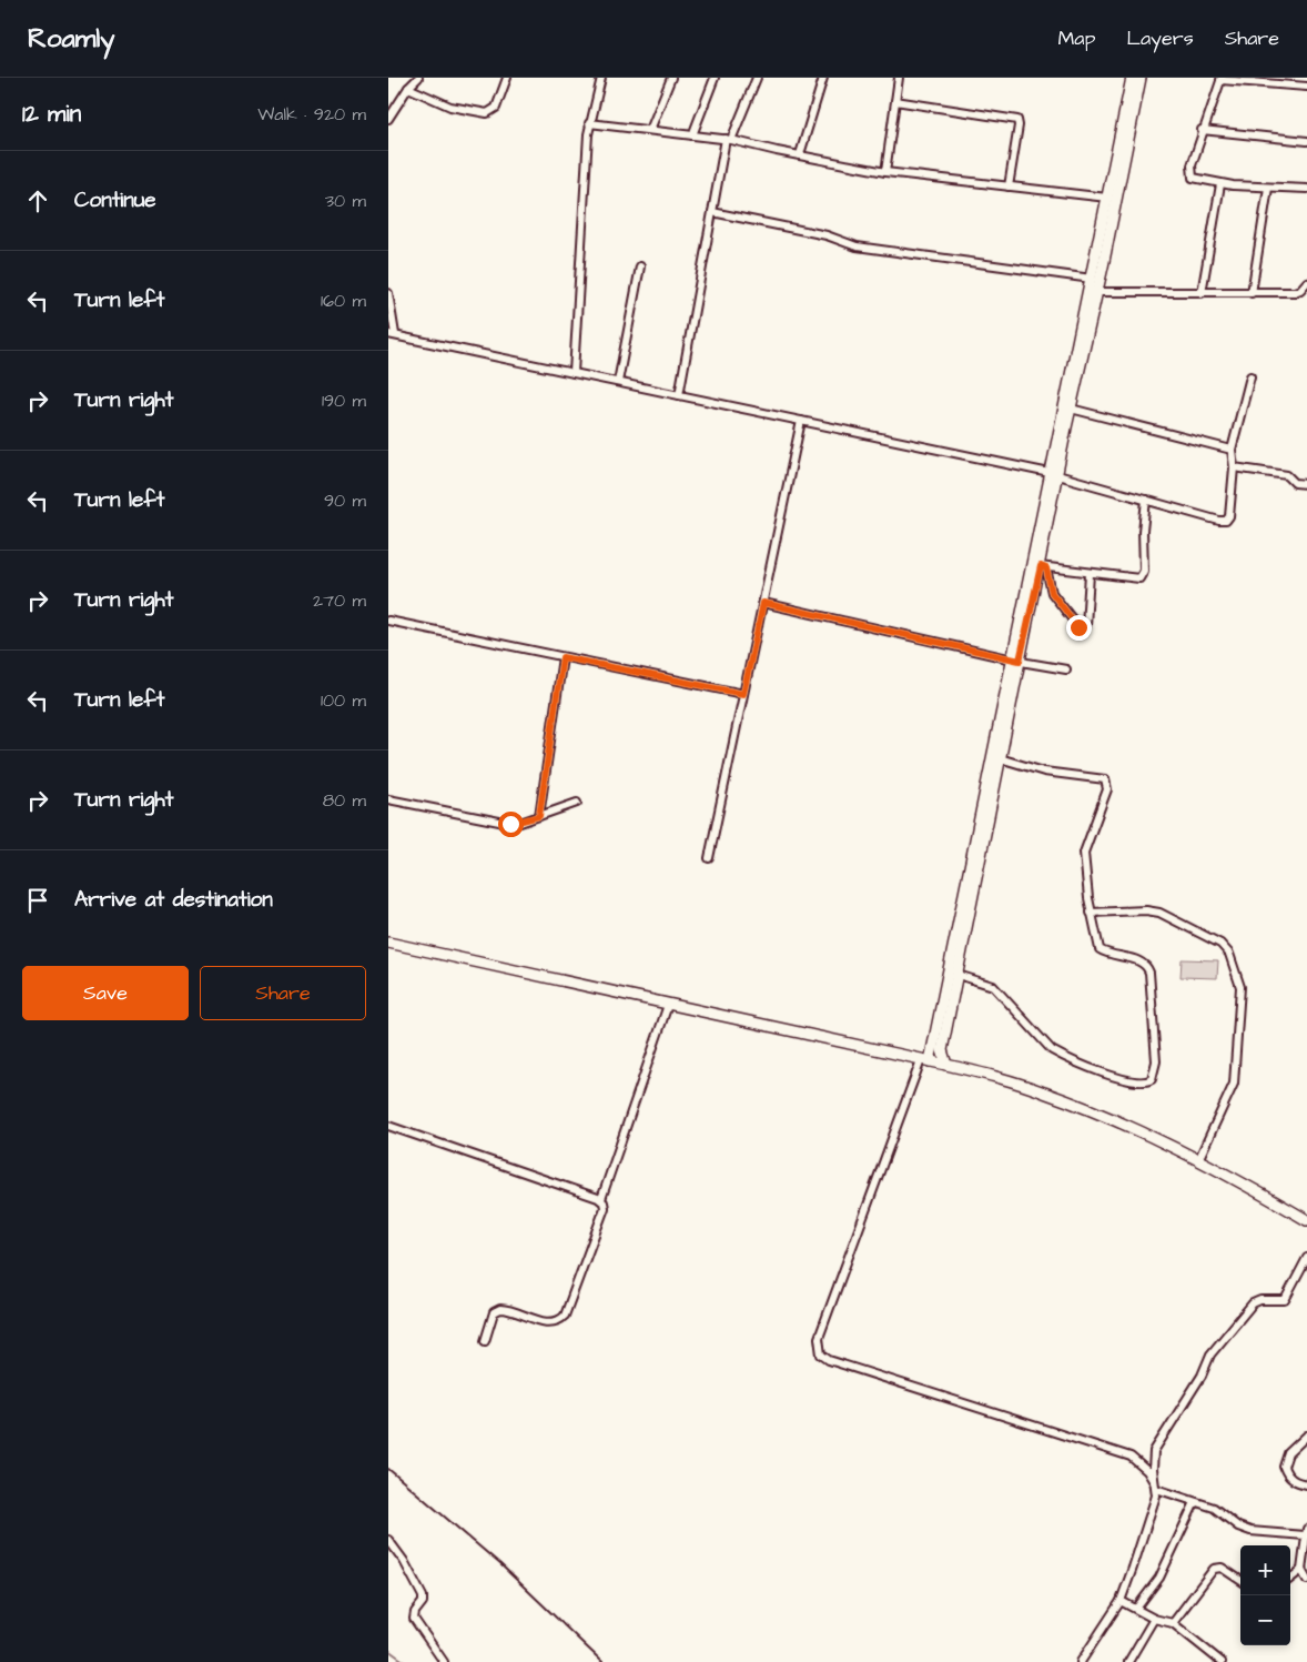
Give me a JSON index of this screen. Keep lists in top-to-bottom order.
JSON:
{
  "page": {
    "header": "Roamly",
    "nav": ["Map", "Layers", "Share"],
    "heading": ["12 min", "Walk · 920 m"],
    "list": [
      ["Continue", "30 m"],
      ["Turn left", "160 m"],
      ["Turn right", "190 m"],
      ["Turn left", "90 m"],
      ["Turn right", "270 m"],
      ["Turn left", "100 m"],
      ["Turn right", "80 m"],
      "Arrive at destination"
    ],
    "buttons": ["Save", "Share"],
    "map_buttons": ["+", "−"]
  }
}
